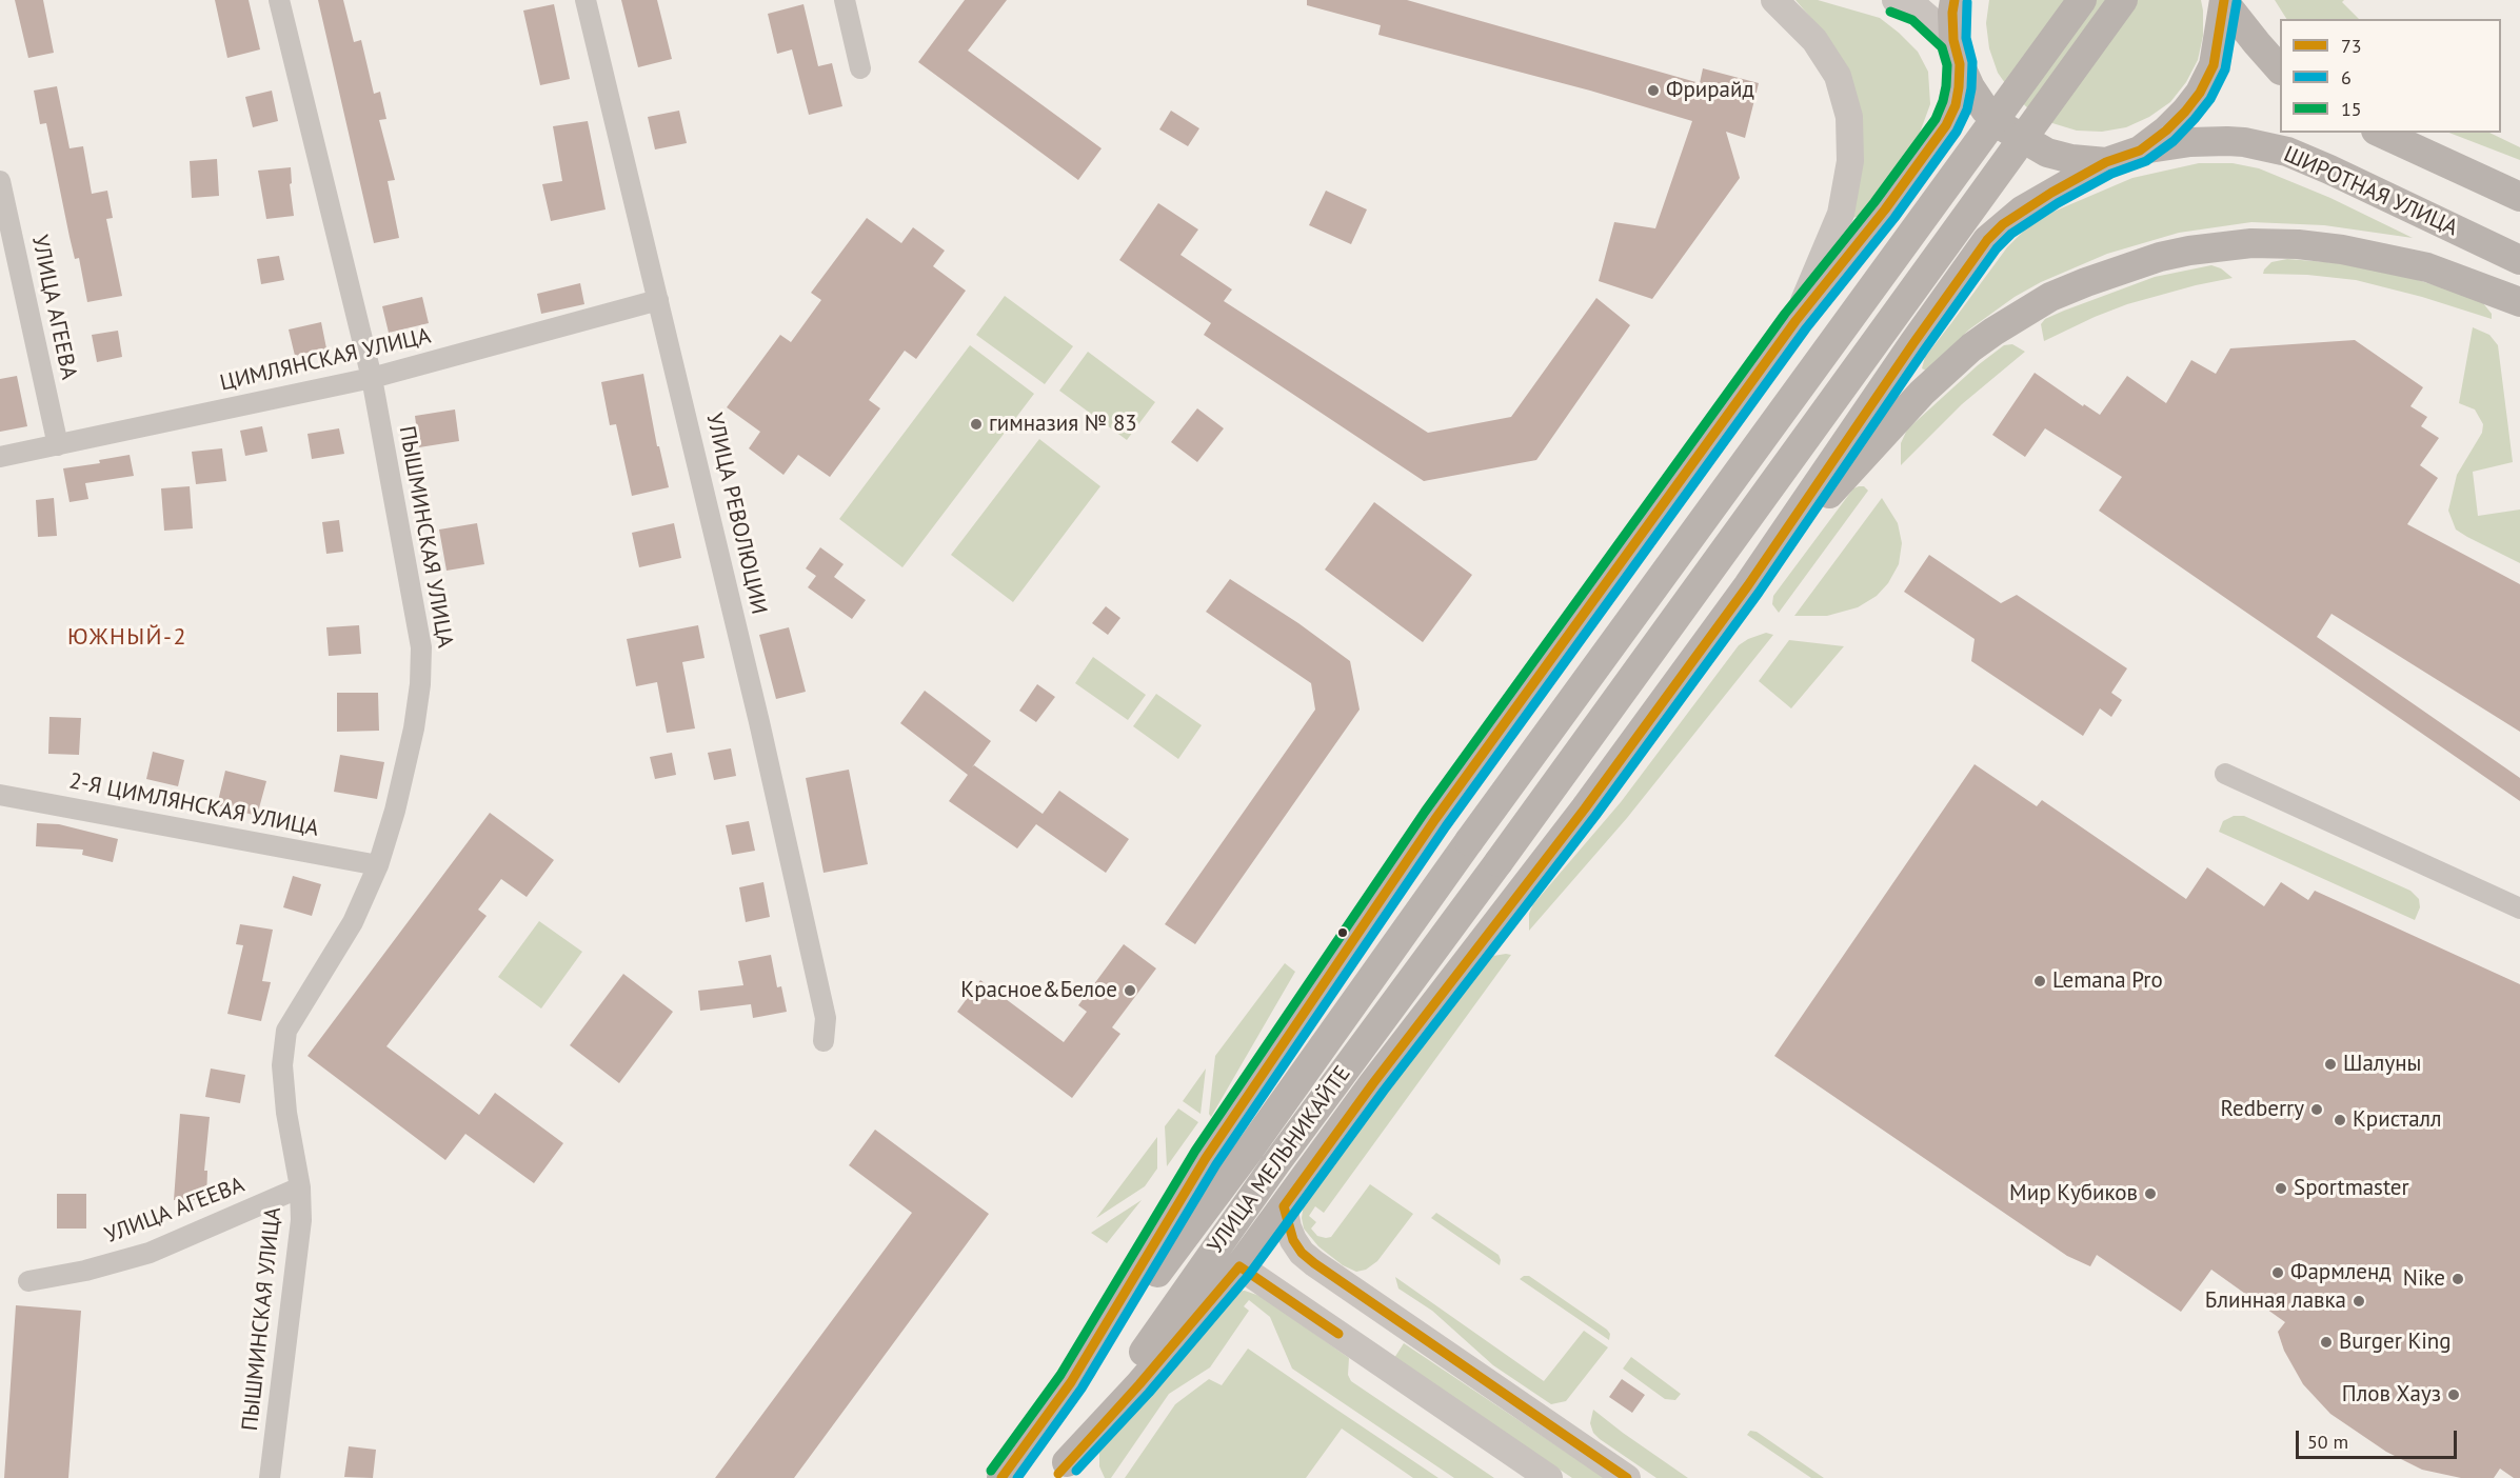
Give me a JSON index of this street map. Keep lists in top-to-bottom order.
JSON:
{
  "streets": {
    "main road": ["ШИРОТНАЯ УЛИЦА", "УЛИЦА МЕЛЬНИКАЙТЕ"],
    "street": [
      "УЛИЦА АГЕЕВА",
      "ЦИМЛЯНСКАЯ УЛИЦА",
      "УЛИЦА РЕВОЛЮЦИИ",
      "ПЫШМИНСКАЯ УЛИЦА",
      "2-Я ЦИМЛЯНСКАЯ УЛИЦА"
    ]
  },
  "crossings": [
    ["УЛИЦА АГЕЕВА", "ЦИМЛЯНСКАЯ УЛИЦА"],
    ["УЛИЦА АГЕЕВА", "ПЫШМИНСКАЯ УЛИЦА"],
    ["ЦИМЛЯНСКАЯ УЛИЦА", "УЛИЦА РЕВОЛЮЦИИ"],
    ["ЦИМЛЯНСКАЯ УЛИЦА", "ПЫШМИНСКАЯ УЛИЦА"],
    ["ПЫШМИНСКАЯ УЛИЦА", "2-Я ЦИМЛЯНСКАЯ УЛИЦА"]
  ],
  "districts": ["ЮЖНЫЙ-2"],
  "places": [
    "Фрирайд",
    "гимназия № 83",
    "Lemana Pro",
    "Красное&Белое",
    "Шалуны",
    "Redberry",
    "Кристалл",
    "Sportmaster",
    "Мир Кубиков",
    "Фармленд",
    "Nike",
    "Блинная лавка",
    "Burger King",
    "Плов Хауз"
  ],
  "lines": ["transit line 73", "transit line 6", "transit line 15"],
  "legend": ["73", "6", "15"],
  "scale_bar": "50 m"
}
